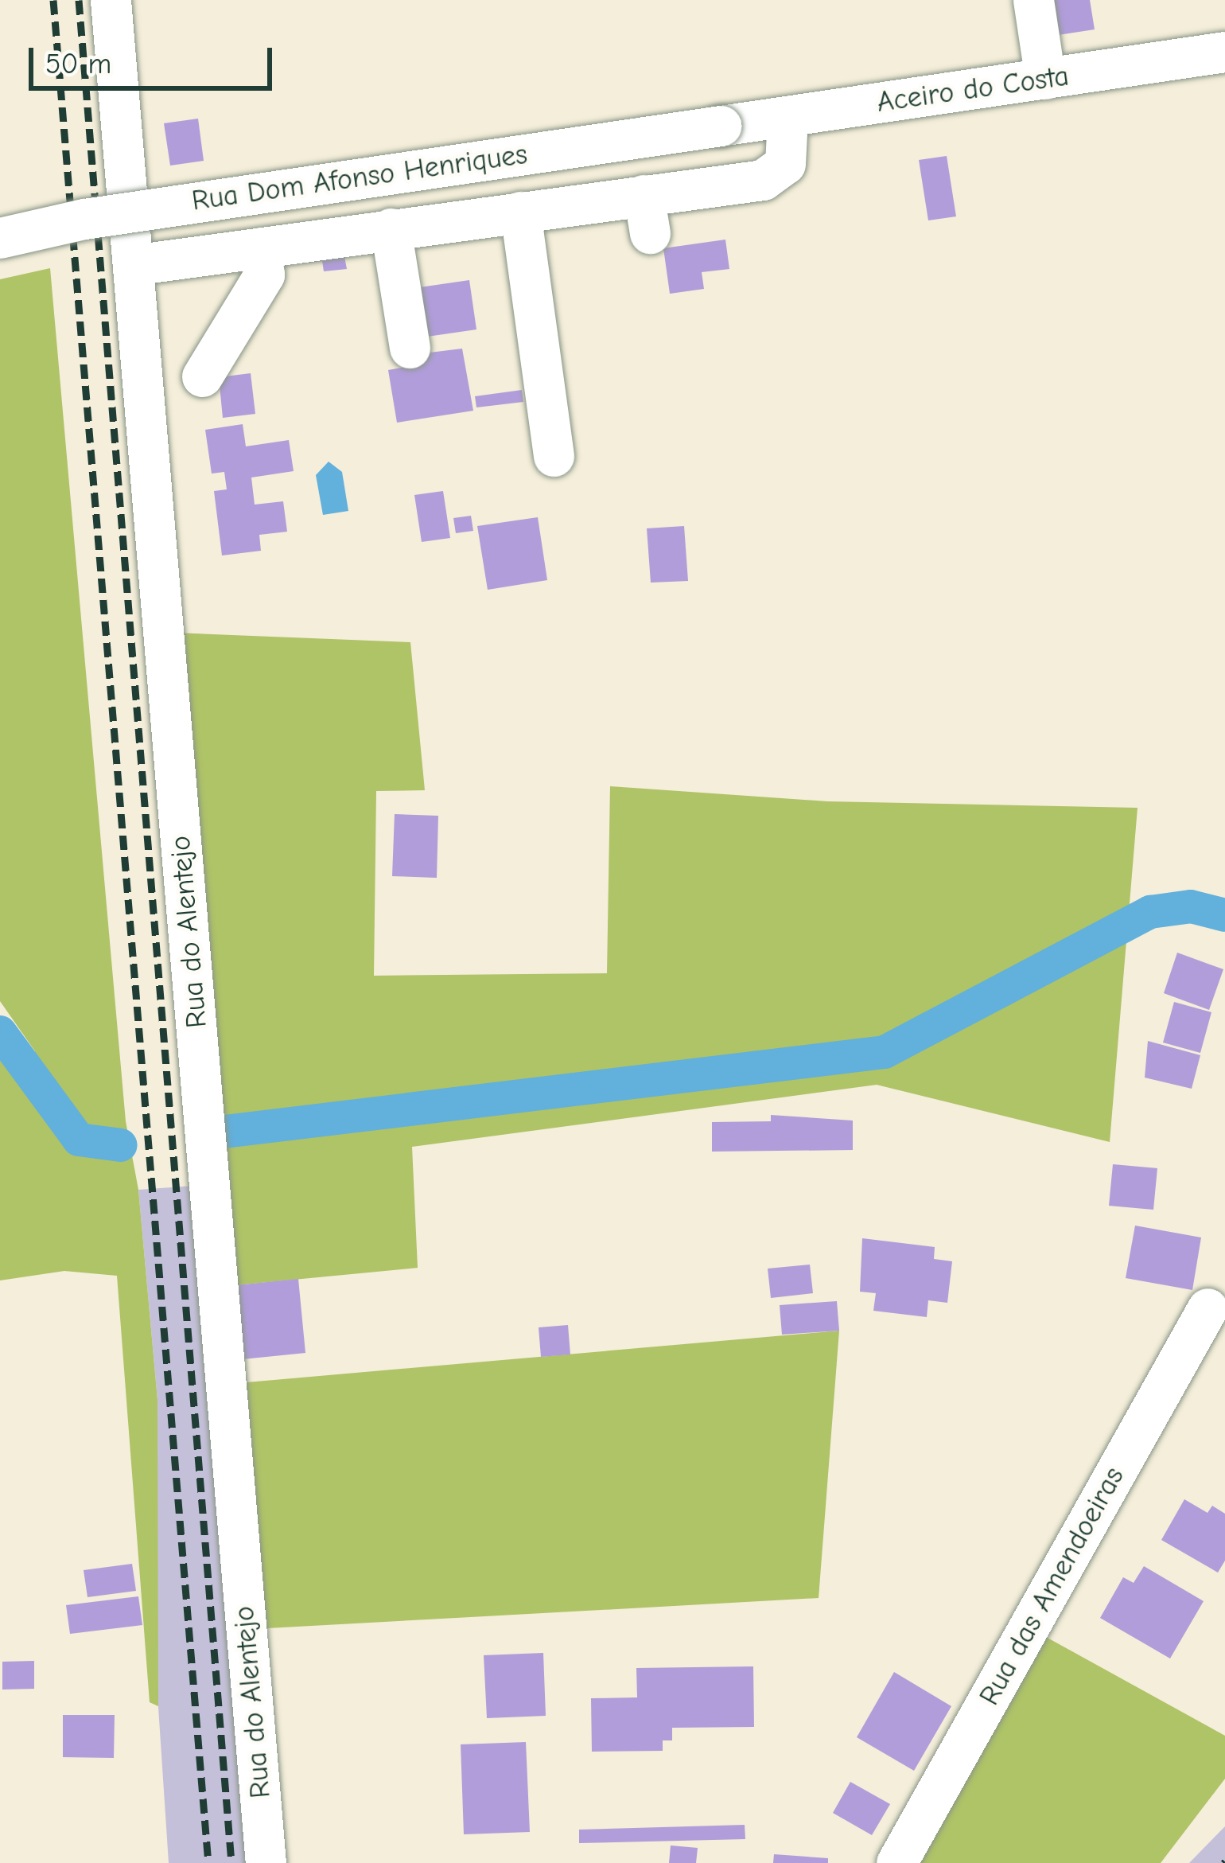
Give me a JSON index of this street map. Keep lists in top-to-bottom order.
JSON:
{
  "streets": {
    "street": [
      "Aceiro do Costa",
      "Rua Dom Afonso Henriques",
      "Rua do Alentejo",
      "Rua das Amendoeiras"
    ]
  },
  "crossings": [
    ["Aceiro do Costa", "Rua Dom Afonso Henriques"]
  ],
  "scale_bar": "50 m"
}
